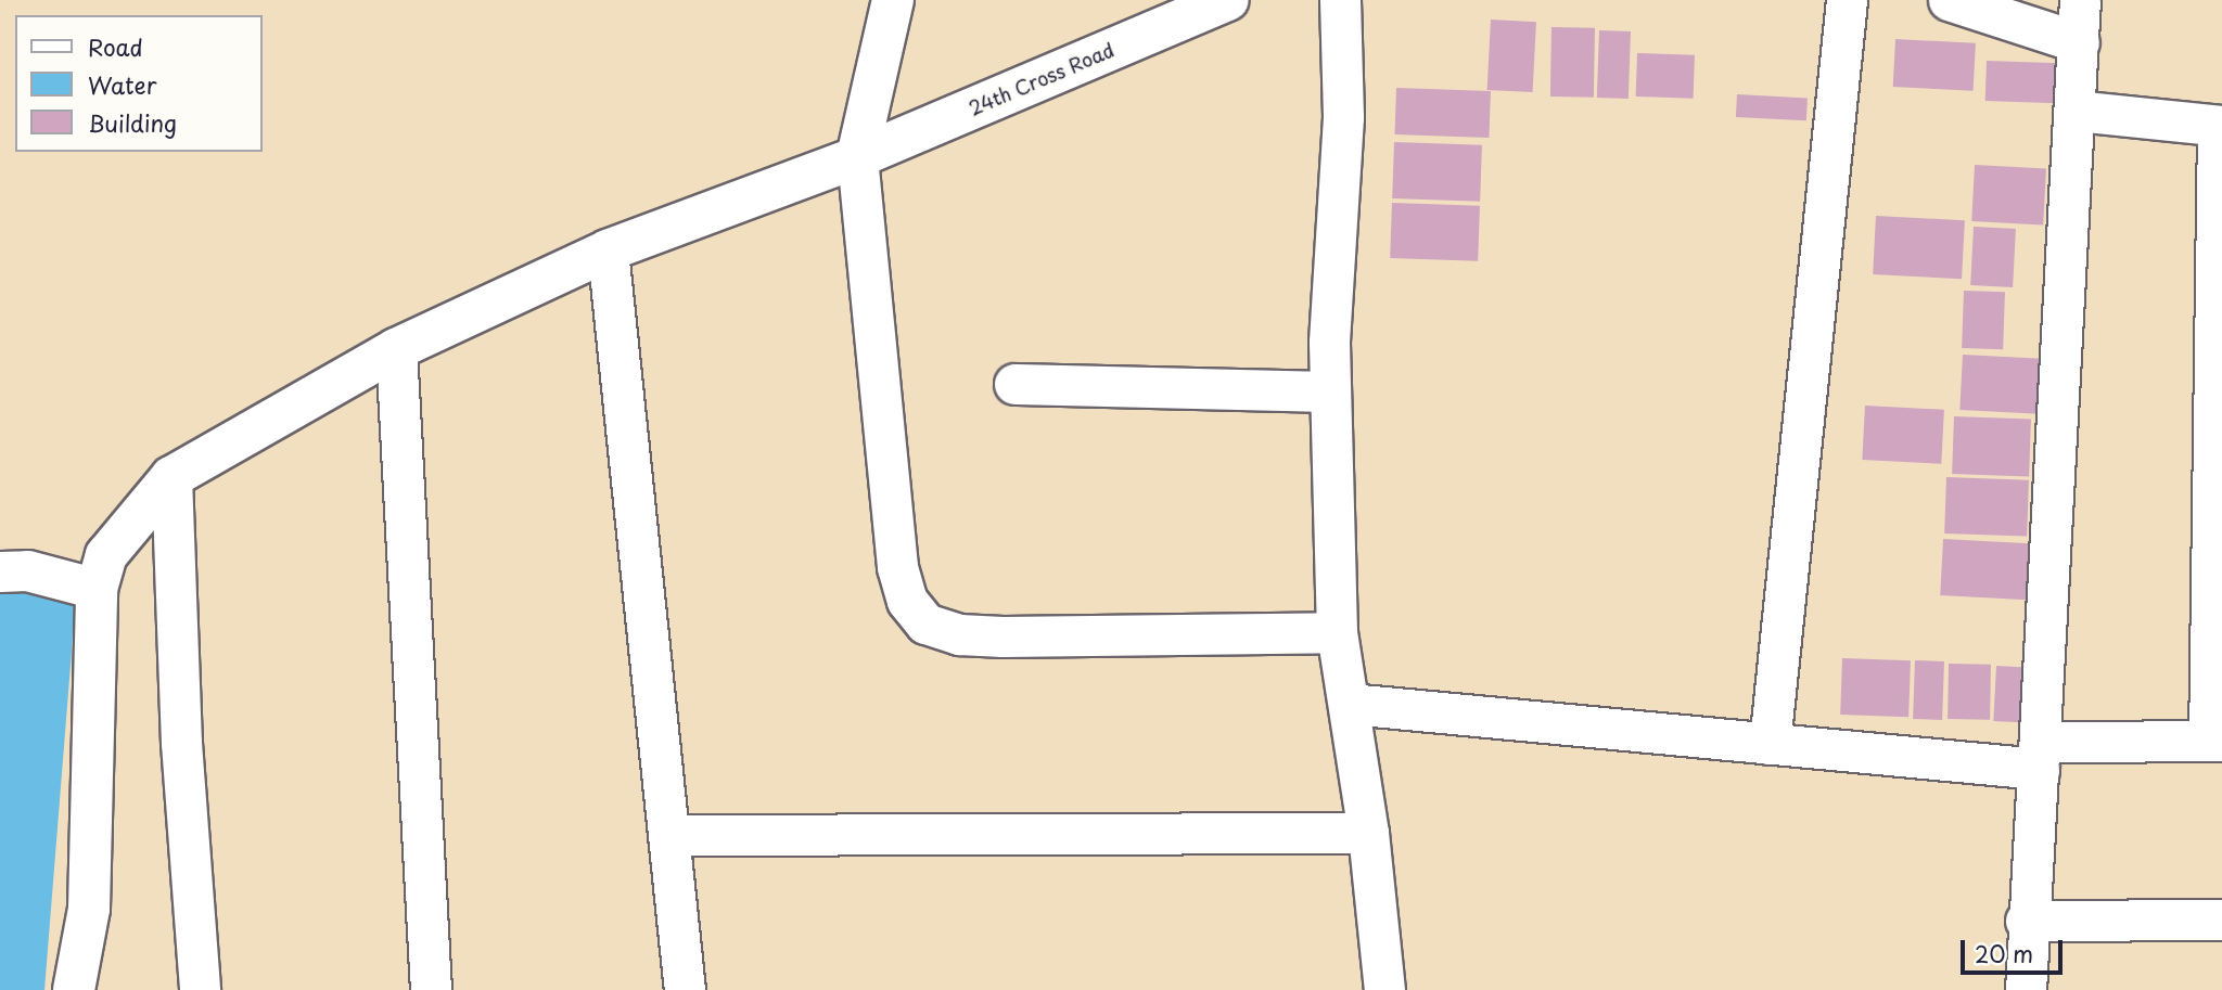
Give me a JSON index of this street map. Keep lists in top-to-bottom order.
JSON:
{
  "streets": {
    "street": ["24th Cross Road"]
  },
  "legend": ["Road", "Water", "Building"],
  "scale_bar": "20 m"
}
